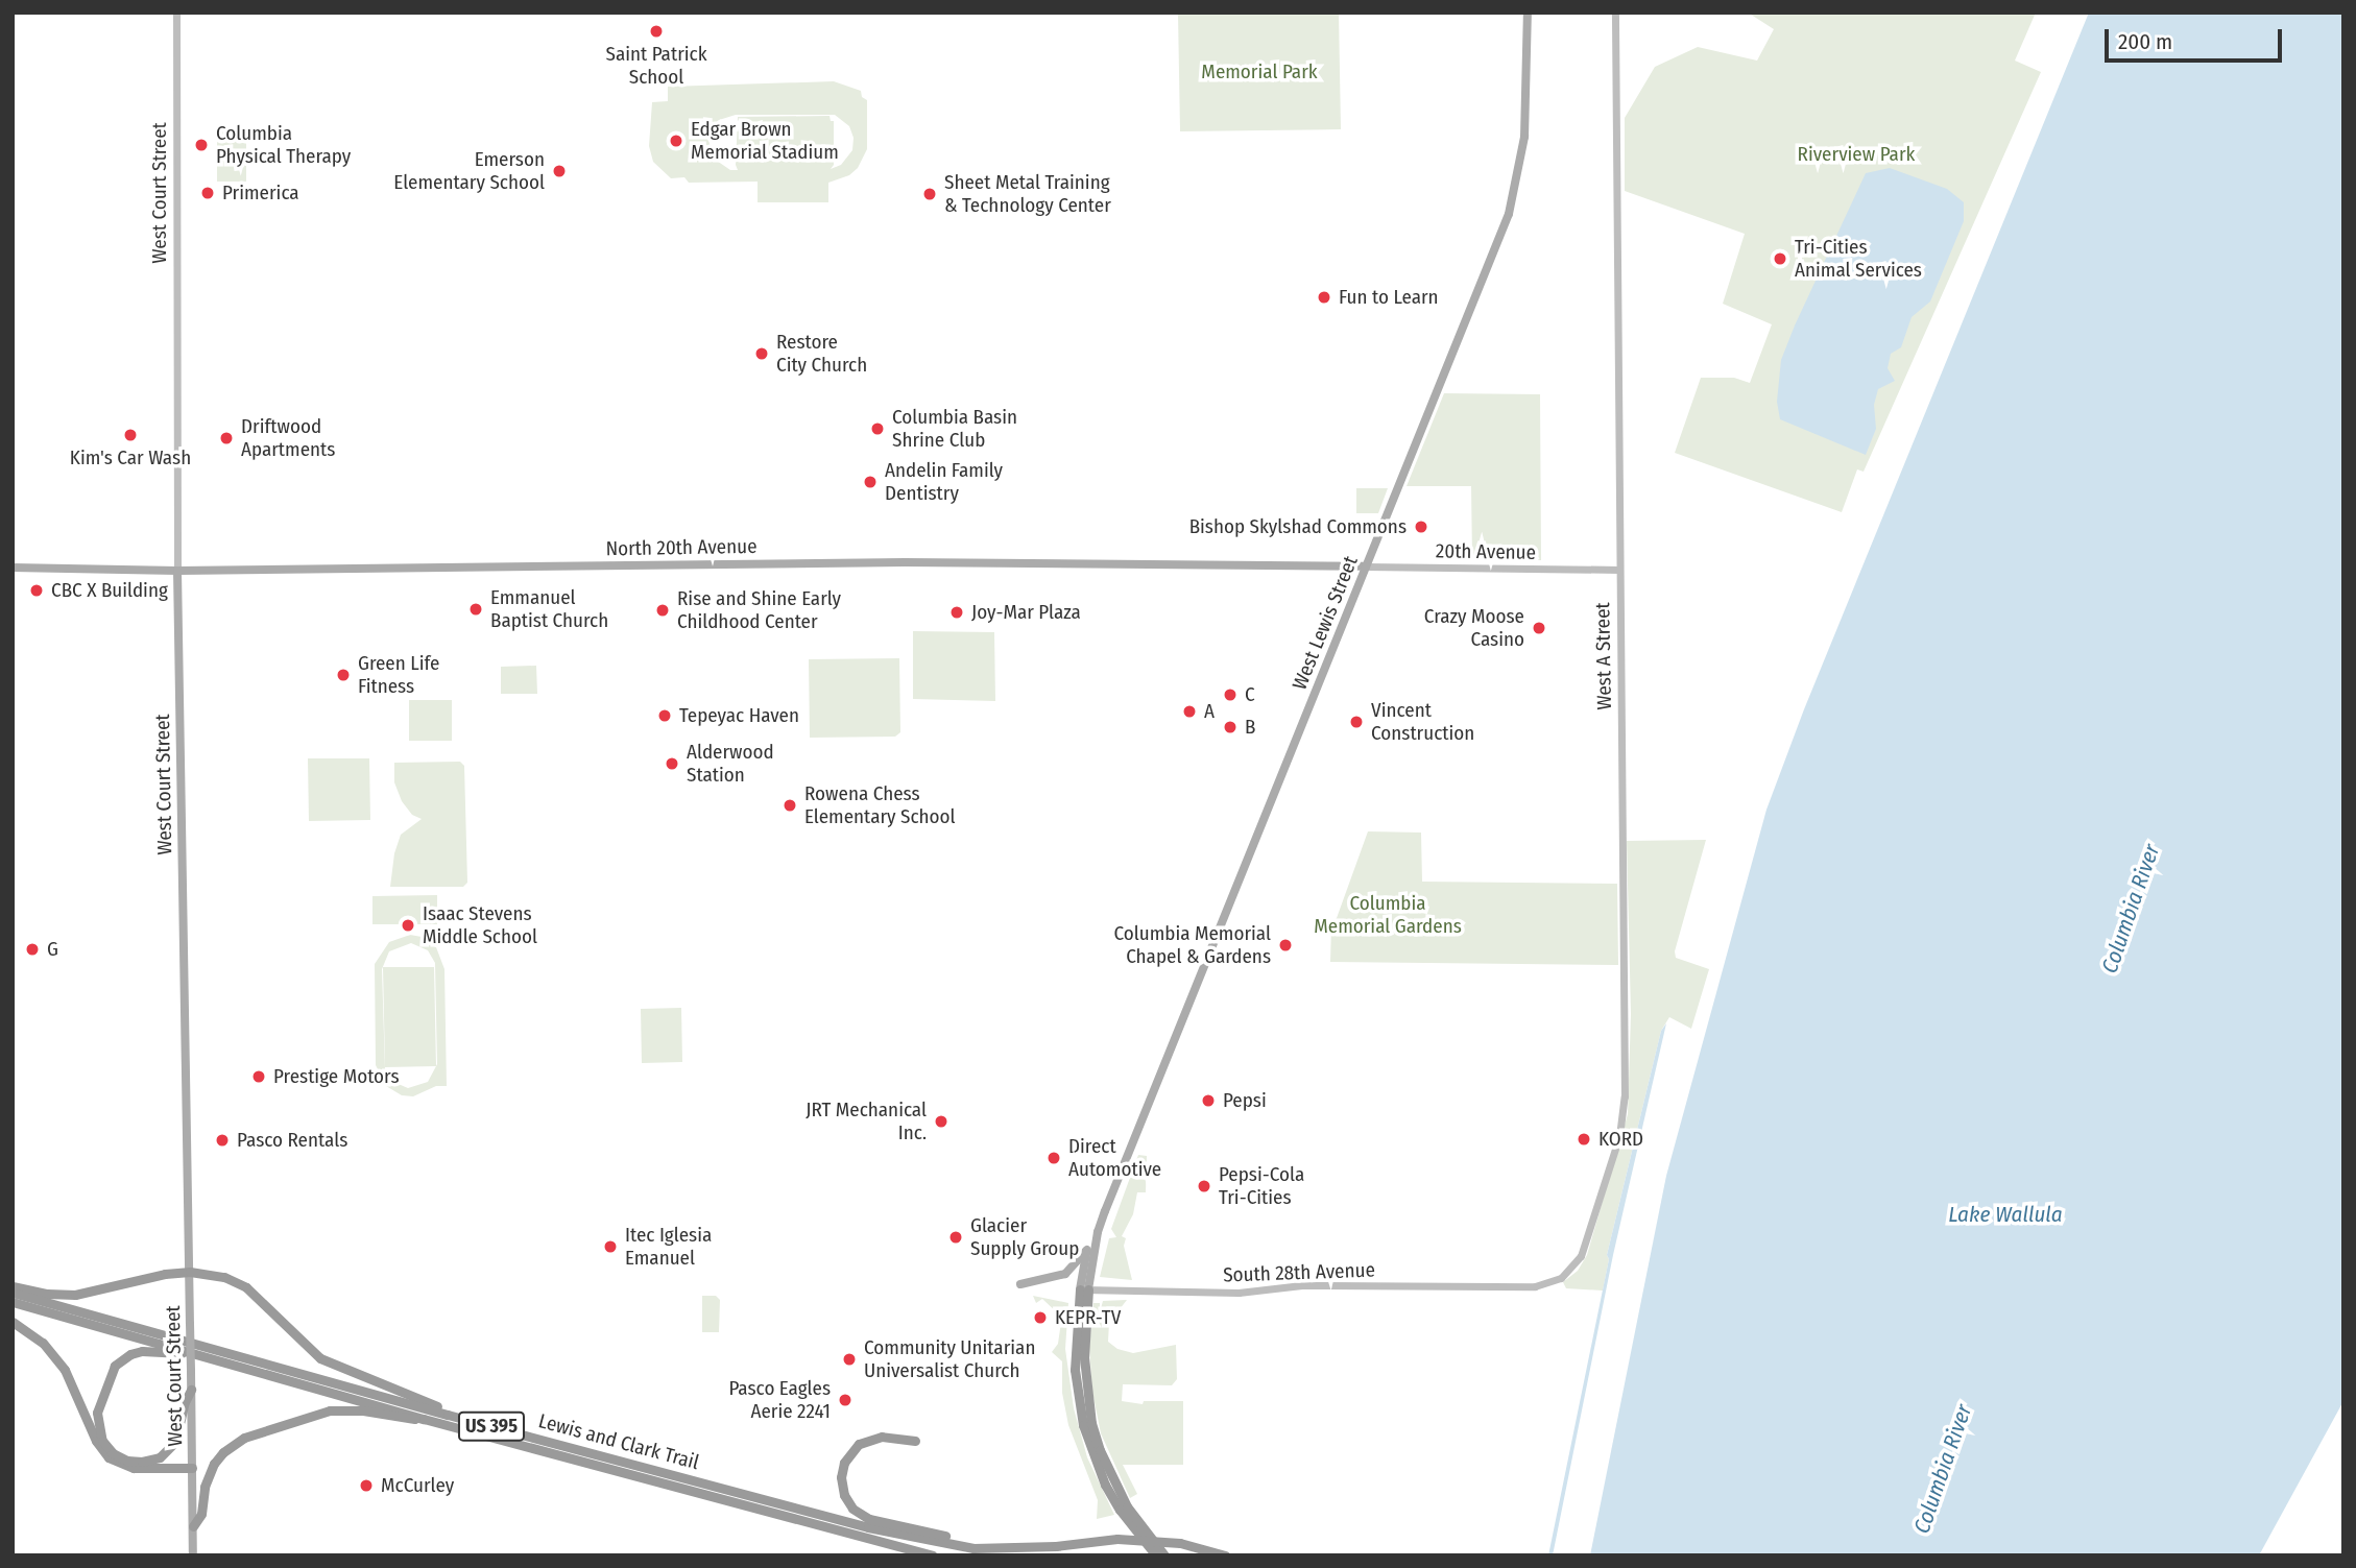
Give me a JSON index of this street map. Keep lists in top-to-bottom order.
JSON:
{
  "streets": {
    "highway": ["US 395", "Lewis and Clark Trail"],
    "main road": [
      "West Court Street",
      "North 20th Avenue",
      "20th Avenue",
      "West Lewis Street",
      "West A Street",
      "South 28th Avenue"
    ]
  },
  "crossings": [
    ["West Court Street", "North 20th Avenue"],
    ["North 20th Avenue", "20th Avenue"],
    ["20th Avenue", "West Lewis Street"],
    ["20th Avenue", "West A Street"],
    ["West Lewis Street", "South 28th Avenue"],
    ["West A Street", "South 28th Avenue"]
  ],
  "water": ["Columbia River", "Lake Wallula"],
  "parks": ["Memorial Park", "Riverview Park", "Columbia Memorial Gardens"],
  "places": [
    "Saint Patrick School",
    "Edgar Brown Memorial Stadium",
    "Columbia Physical Therapy",
    "Emerson Elementary School",
    "Primerica",
    "Sheet Metal Training & Technology Center",
    "Tri-Cities Animal Services",
    "Fun to Learn",
    "Restore City Church",
    "Columbia Basin Shrine Club",
    "Kim's Car Wash",
    "Driftwood Apartments",
    "Andelin Family Dentistry",
    "Bishop Skylshad Commons",
    "CBC X Building",
    "Emmanuel Baptist Church",
    "Rise and Shine Early Childhood Center",
    "Joy-Mar Plaza",
    "Crazy Moose Casino",
    "Green Life Fitness",
    "C",
    "A",
    "Tepeyac Haven",
    "Vincent Construction",
    "B",
    "Alderwood Station",
    "Rowena Chess Elementary School",
    "Isaac Stevens Middle School",
    "Columbia Memorial Chapel & Gardens",
    "G",
    "Prestige Motors",
    "Pepsi",
    "JRT Mechanical Inc.",
    "KORD",
    "Pasco Rentals",
    "Direct Automotive",
    "Pepsi-Cola Tri-Cities",
    "Glacier Supply Group",
    "Itec Iglesia Emanuel",
    "KEPR-TV",
    "Community Unitarian Universalist Church",
    "Pasco Eagles Aerie 2241",
    "McCurley"
  ],
  "scale_bar": "200 m"
}
